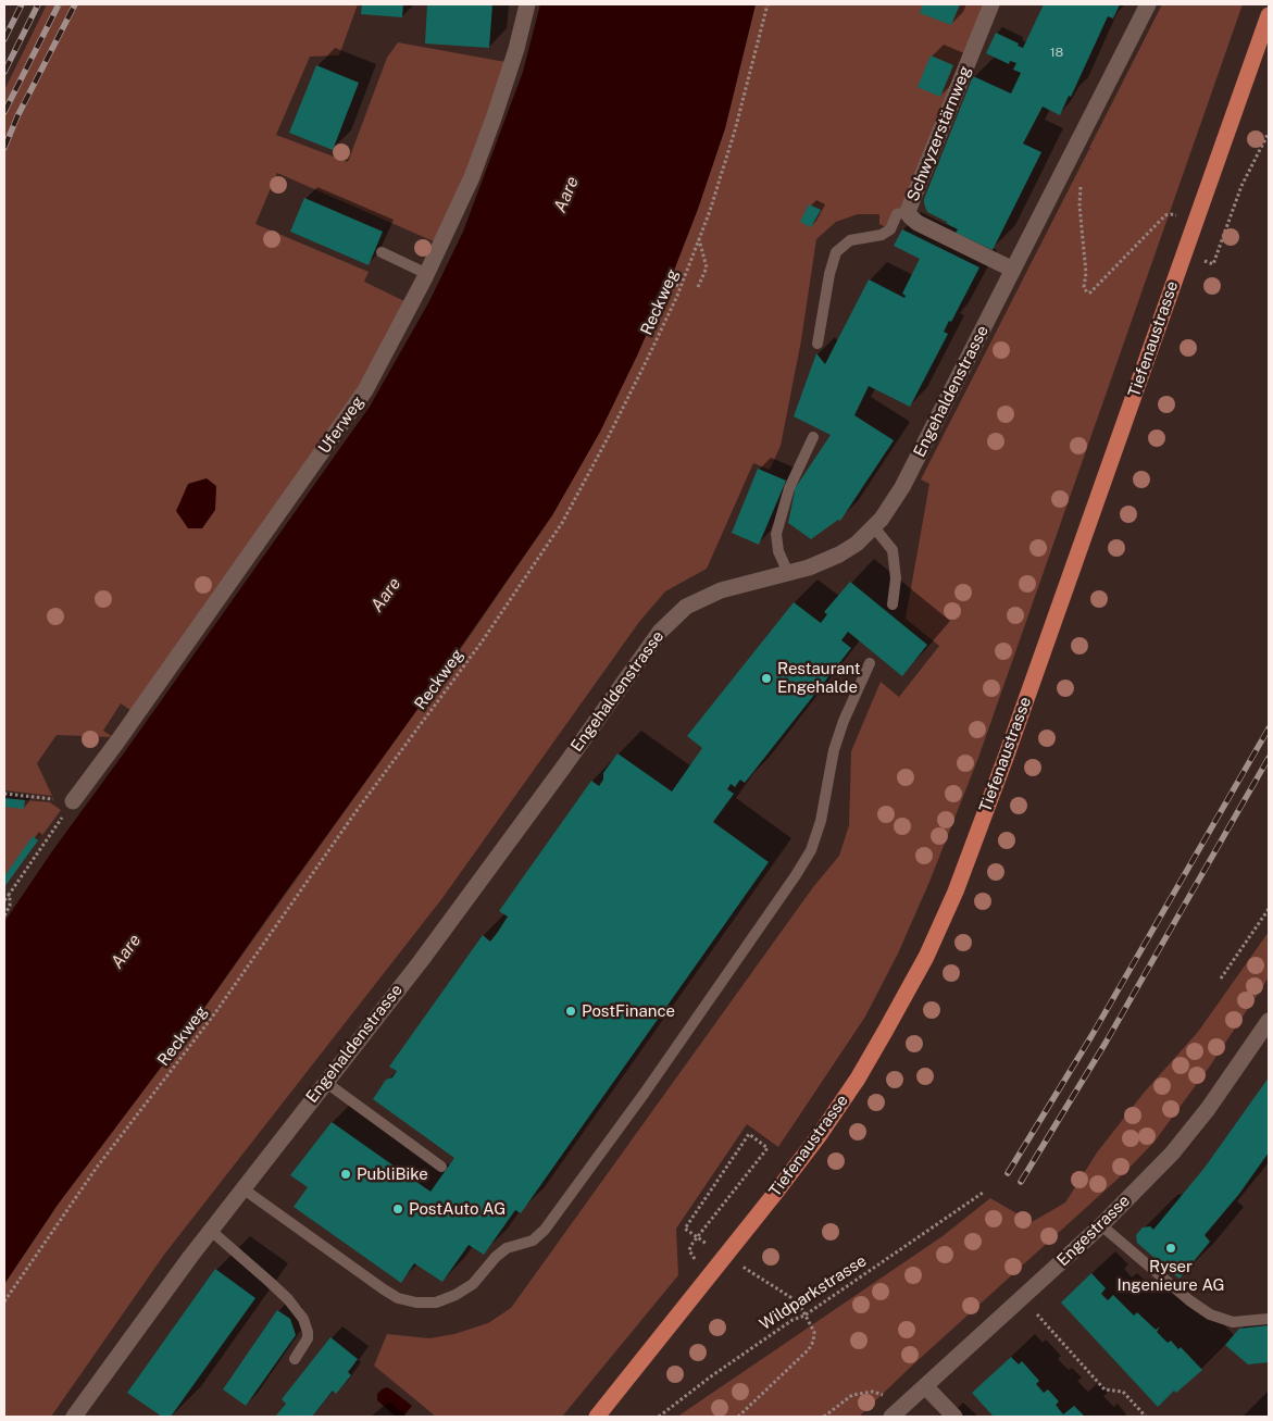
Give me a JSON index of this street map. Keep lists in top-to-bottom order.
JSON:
{
  "streets": {
    "main road": ["Tiefenaustrasse"],
    "street": [
      "Schwyzerstärnweg",
      "Engehaldenstrasse",
      "Uferweg",
      "Engestrasse"
    ],
    "path": ["Reckweg", "Wildparkstrasse"]
  },
  "crossings": [
    ["Schwyzerstärnweg", "Engehaldenstrasse"]
  ],
  "water": ["Aare"],
  "places": [
    "Restaurant Engehalde",
    "PostFinance",
    "PubliBike",
    "PostAuto AG",
    "Ryser Ingenieure AG"
  ],
  "house_numbers": ["18"]
}
